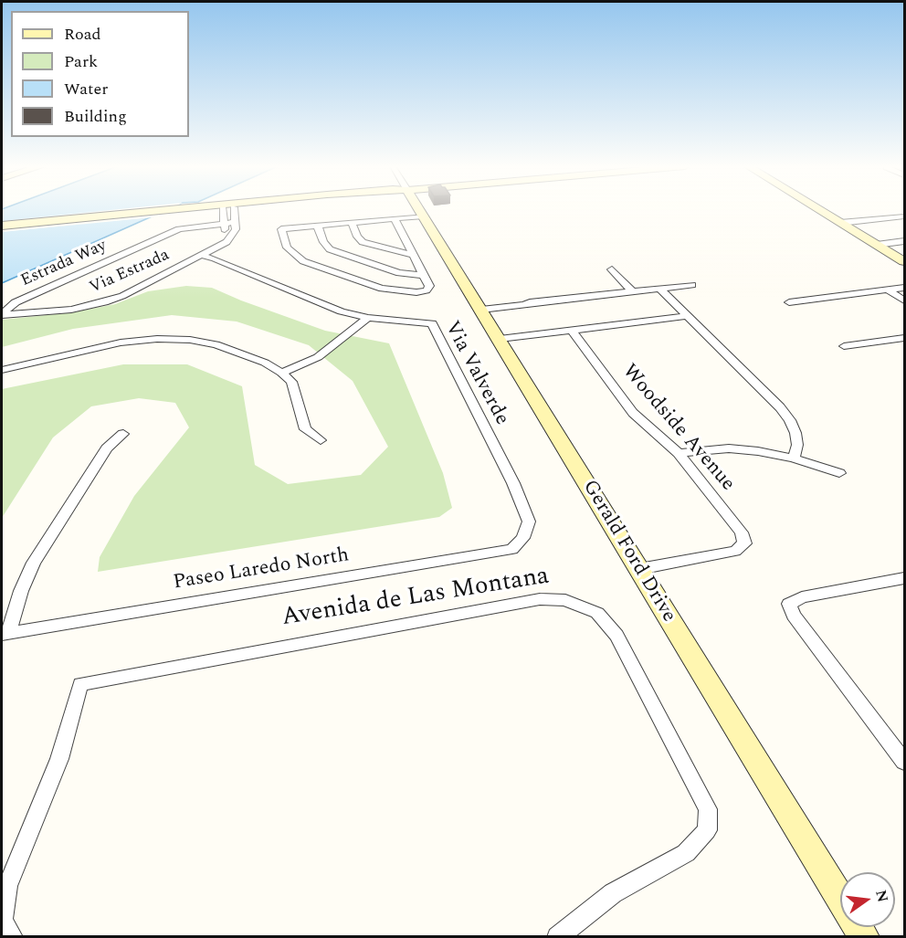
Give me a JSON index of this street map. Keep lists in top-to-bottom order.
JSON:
{
  "streets": {
    "main road": ["Gerald Ford Drive"],
    "street": [
      "Estrada Way",
      "Via Estrada",
      "Via Valverde",
      "Woodside Avenue",
      "Paseo Laredo North",
      "Avenida de Las Montana"
    ]
  },
  "crossings": [
    ["Estrada Way", "Via Estrada"],
    ["Via Estrada", "Via Valverde"],
    ["Via Valverde", "Paseo Laredo North"],
    ["Woodside Avenue", "Gerald Ford Drive"]
  ],
  "legend": [
    "Road",
    "Park",
    "Water",
    "Building"
  ],
  "north": "right"
}
